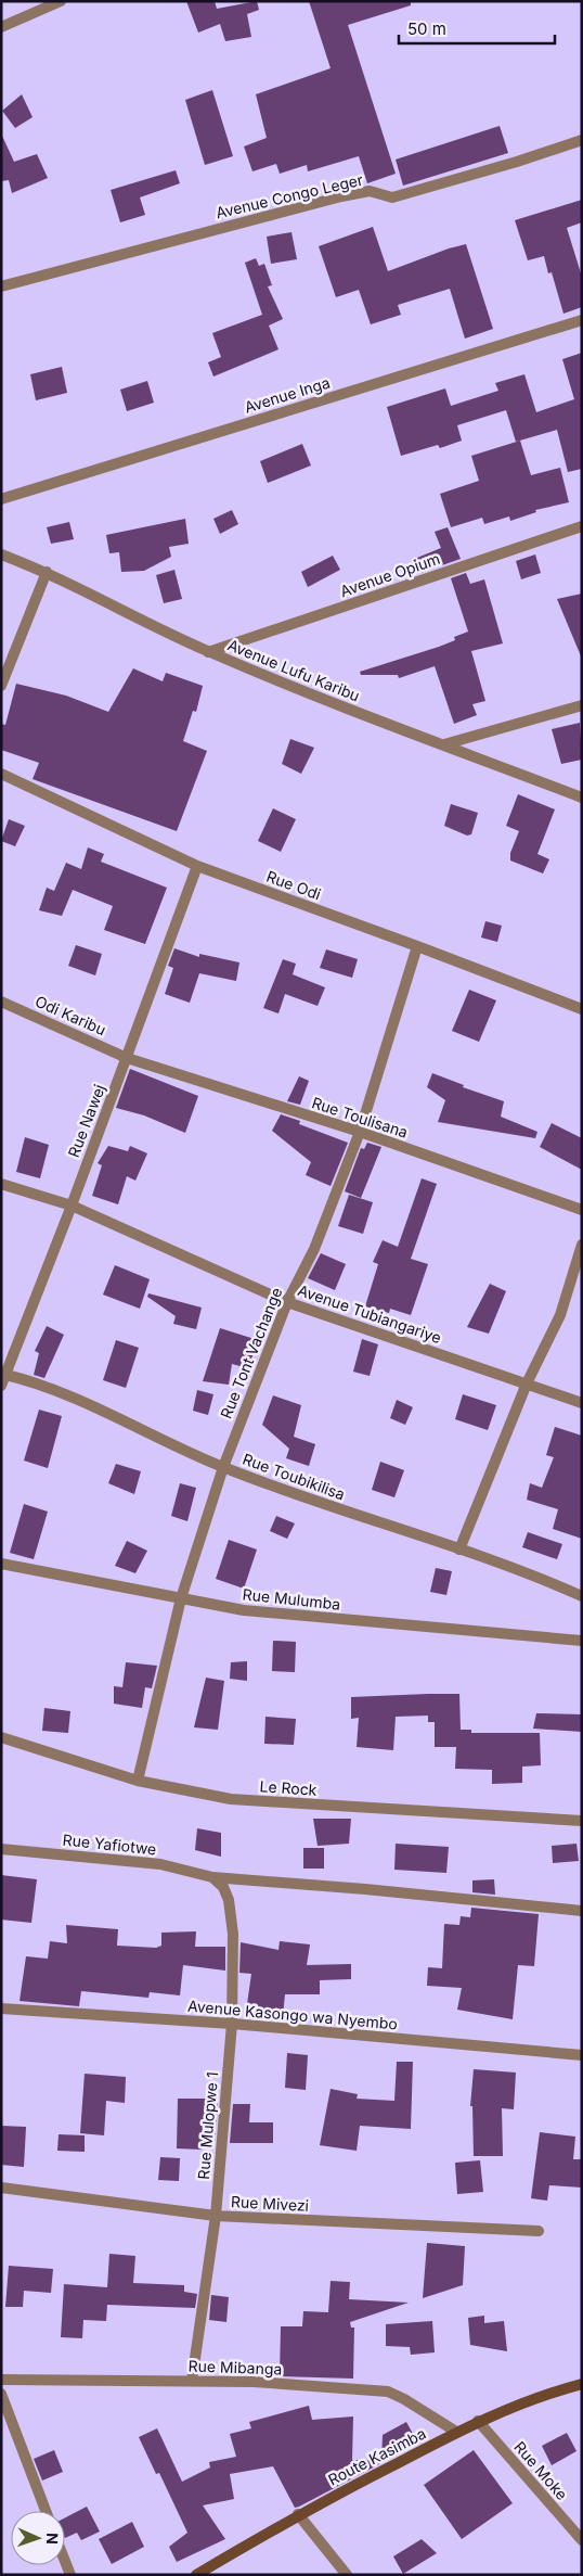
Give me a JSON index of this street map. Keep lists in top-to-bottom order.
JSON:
{
  "streets": {
    "street": [
      "Avenue Congo Leger",
      "Avenue Inga",
      "Avenue Opium",
      "Avenue Lufu Karibu",
      "Rue Odi",
      "Odi Karibu",
      "Rue Toulisana",
      "Rue Nawej",
      "Avenue Tubiangariye",
      "Rue Tont Vachange",
      "Rue Toubikilisa",
      "Rue Mulumba",
      "Le Rock",
      "Rue Yafiotwe",
      "Avenue Kasongo wa Nyembo",
      "Rue Mulopwe 1",
      "Rue Mivezi",
      "Rue Mibanga",
      "Route Kasimba",
      "Rue Moke"
    ]
  },
  "crossings": [
    ["Avenue Opium", "Avenue Lufu Karibu"],
    ["Rue Odi", "Rue Nawej"],
    ["Rue Odi", "Rue Tont Vachange"],
    ["Odi Karibu", "Rue Toulisana"],
    ["Odi Karibu", "Rue Nawej"],
    ["Rue Toulisana", "Rue Nawej"],
    ["Rue Toulisana", "Rue Tont Vachange"],
    ["Rue Nawej", "Avenue Tubiangariye"],
    ["Rue Nawej", "Rue Toubikilisa"],
    ["Avenue Tubiangariye", "Rue Tont Vachange"],
    ["Rue Tont Vachange", "Rue Toubikilisa"],
    ["Rue Tont Vachange", "Rue Mulumba"],
    ["Rue Tont Vachange", "Le Rock"],
    ["Rue Yafiotwe", "Rue Mulopwe 1"],
    ["Avenue Kasongo wa Nyembo", "Rue Mulopwe 1"],
    ["Rue Mulopwe 1", "Rue Mivezi"],
    ["Rue Mulopwe 1", "Rue Mibanga"],
    ["Rue Mibanga", "Route Kasimba"],
    ["Route Kasimba", "Rue Moke"]
  ],
  "scale_bar": "50 m",
  "north": "right"
}
